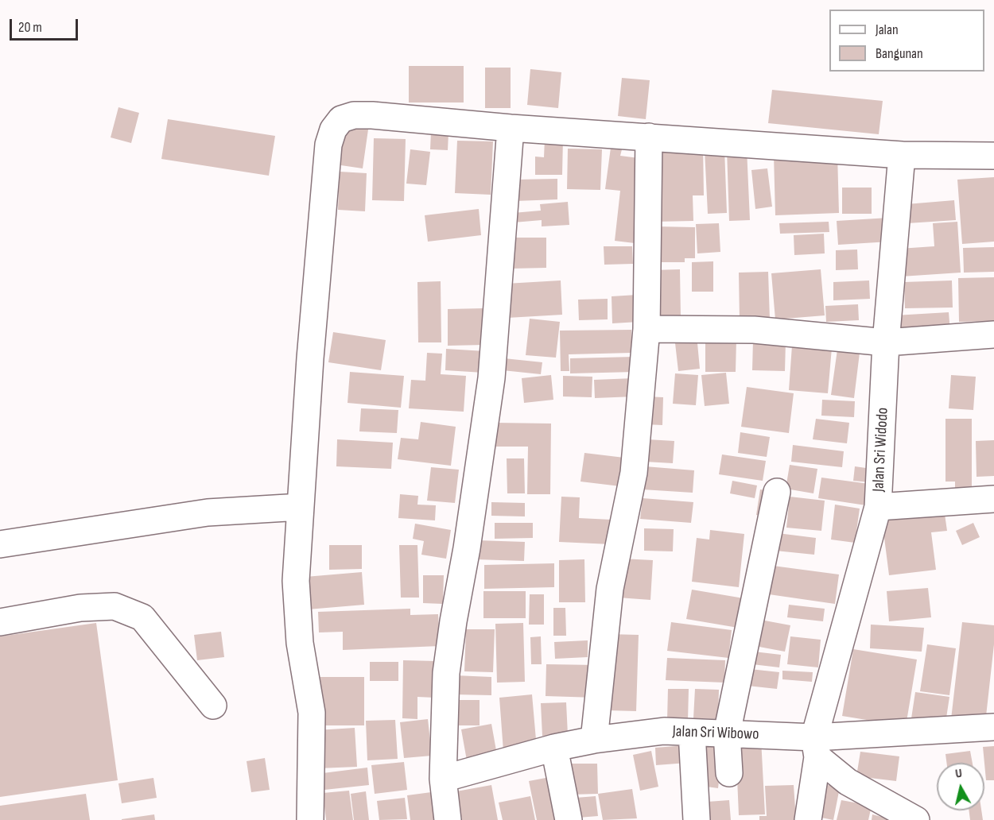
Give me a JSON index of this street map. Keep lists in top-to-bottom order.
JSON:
{
  "streets": {
    "street": ["Jalan Sri Widodo", "Jalan Sri Wibowo"]
  },
  "crossings": [
    ["Jalan Sri Widodo", "Jalan Sri Wibowo"]
  ],
  "legend": ["Jalan", "Bangunan"],
  "scale_bar": "20 m",
  "north": "top"
}
